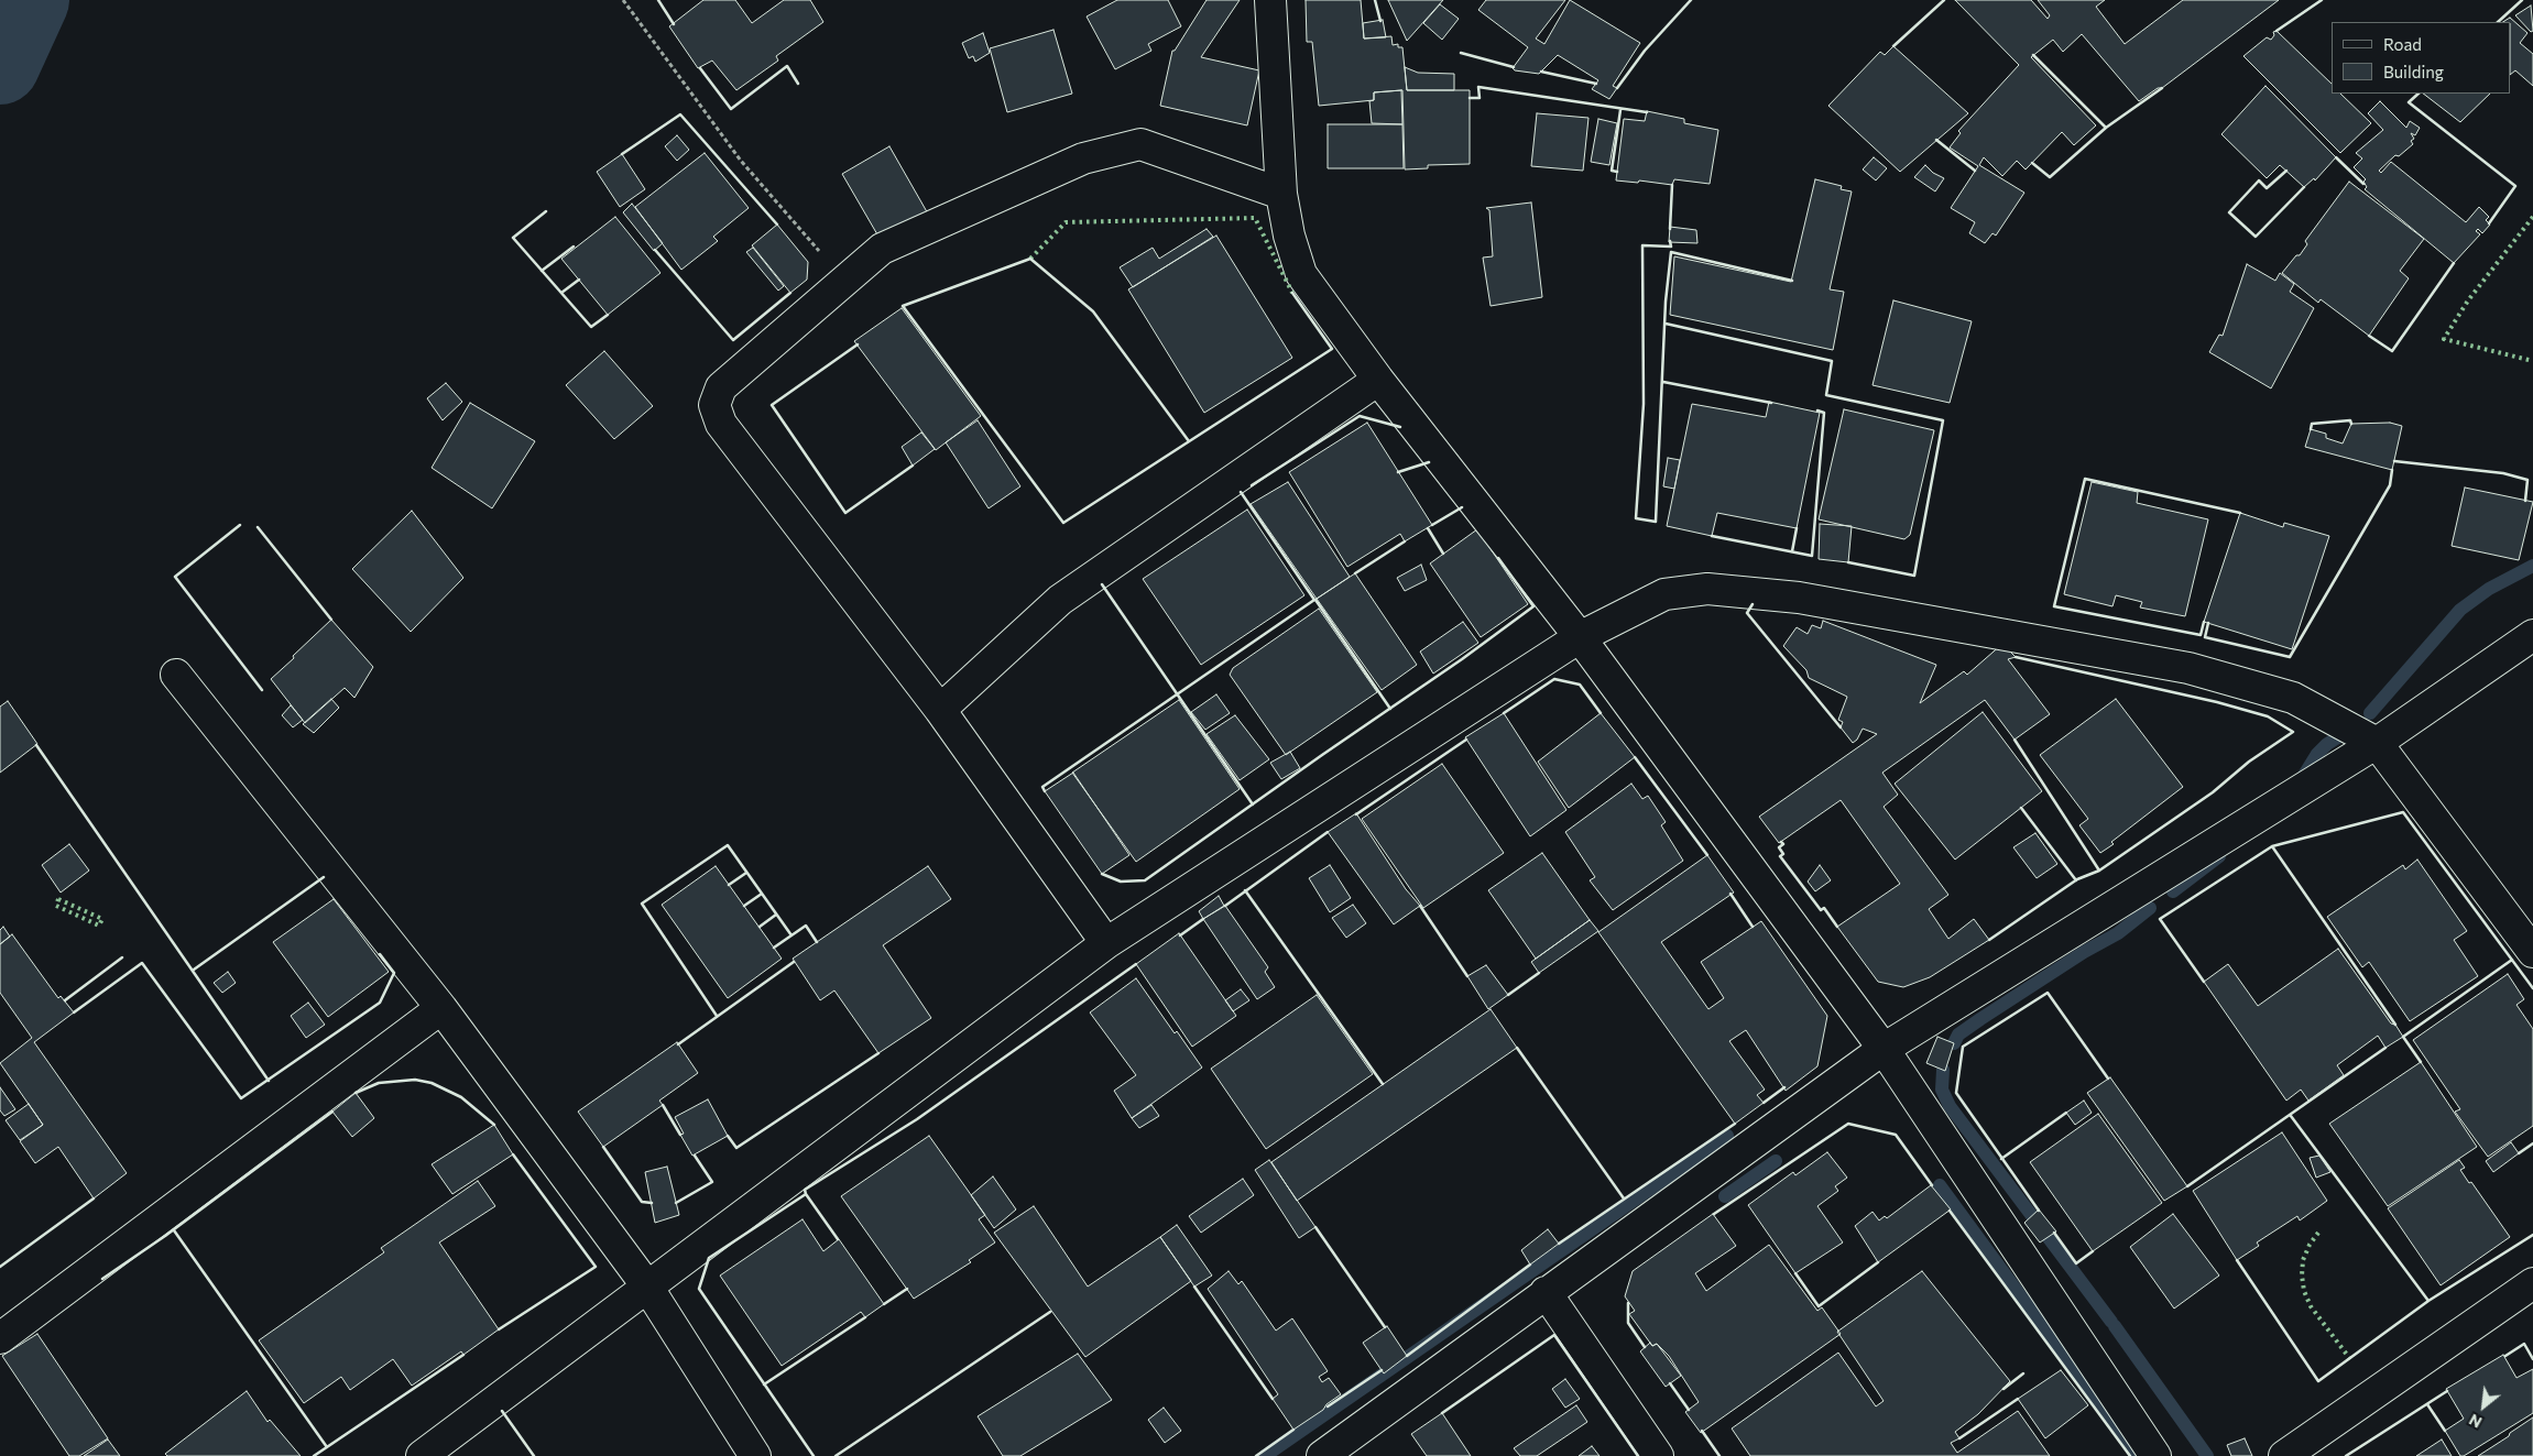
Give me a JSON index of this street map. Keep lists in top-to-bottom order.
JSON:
{
  "legend": ["Road", "Building"],
  "north": "bottom left"
}
